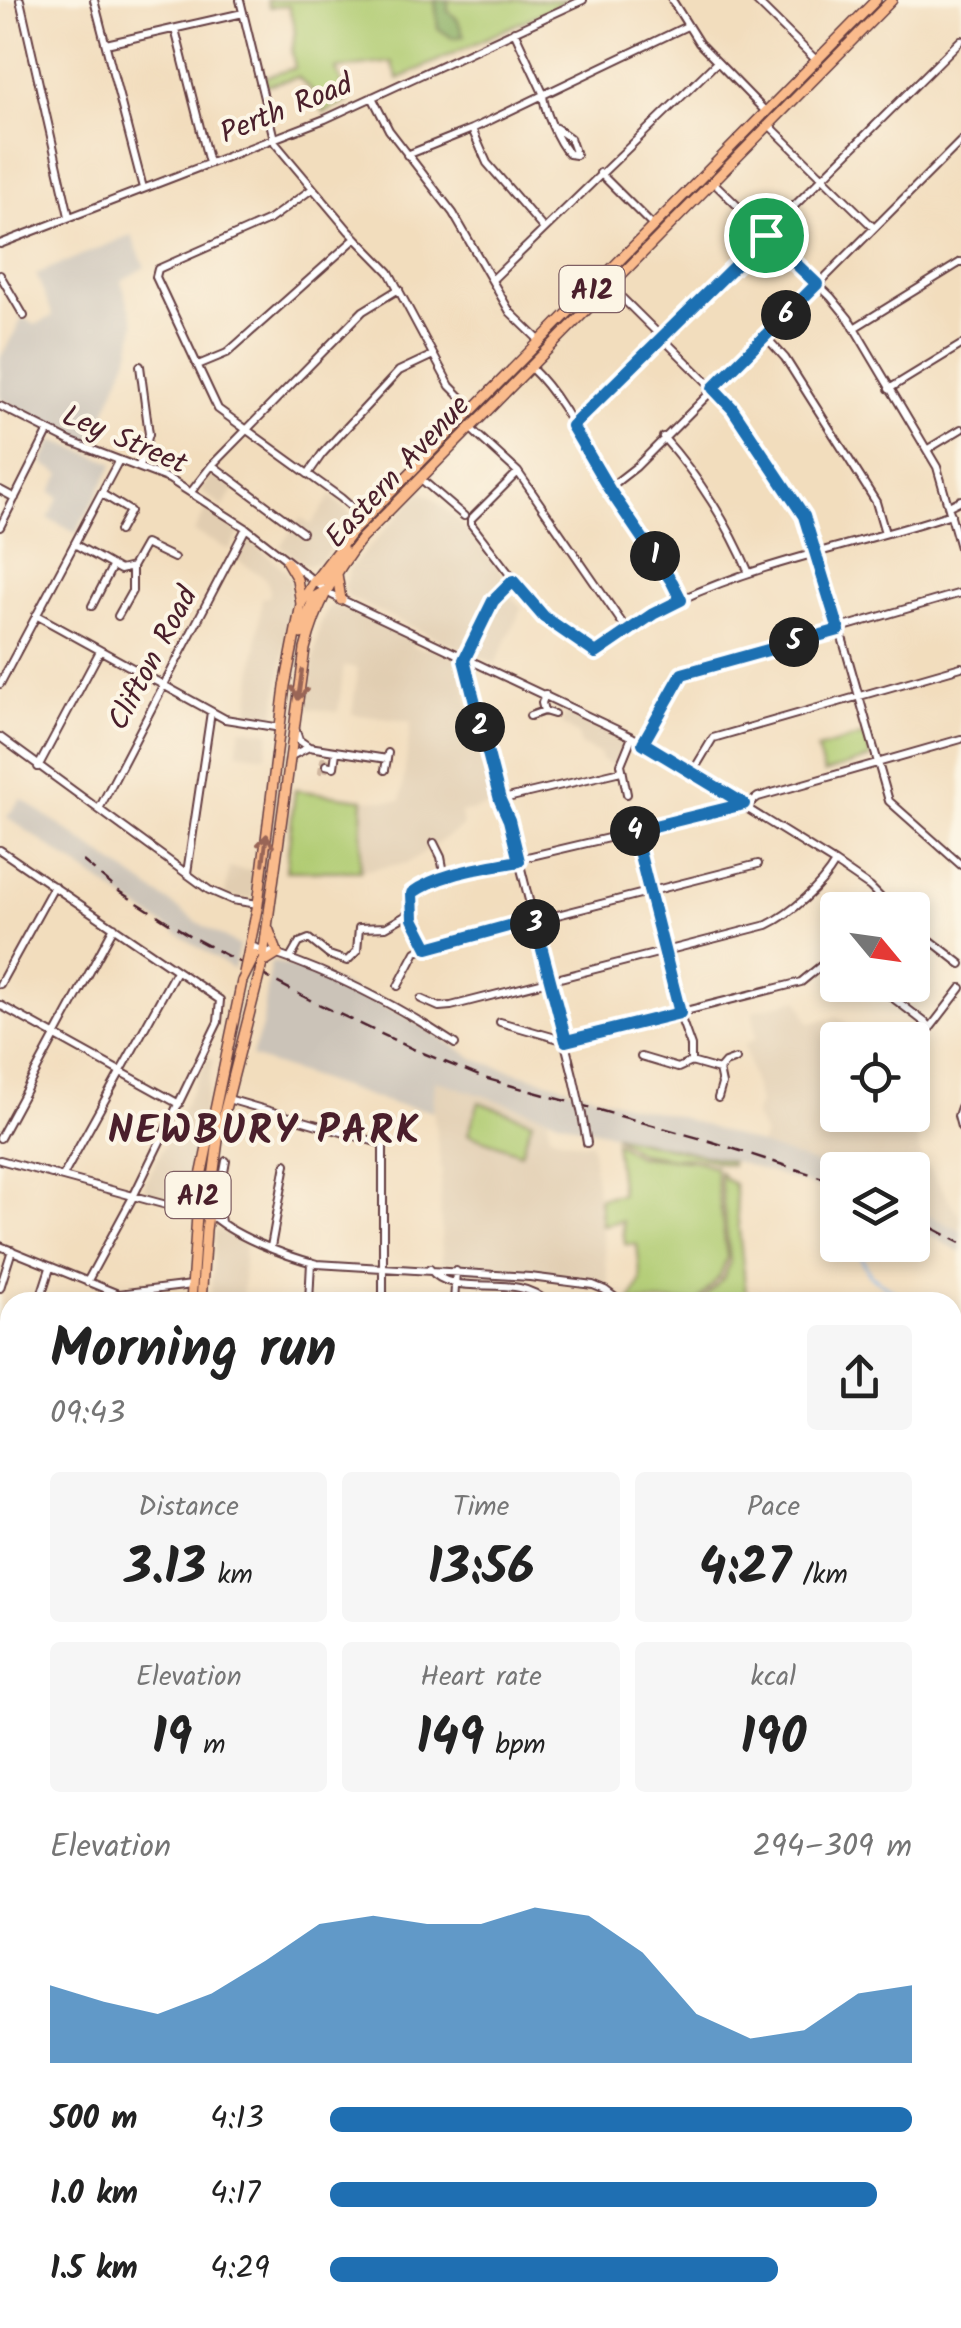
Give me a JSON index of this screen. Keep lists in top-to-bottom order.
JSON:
{
  "streets": {
    "highway": ["A12", "Eastern Avenue"],
    "street": ["Perth Road", "Ley Street", "Clifton Road"]
  },
  "crossings": [
    ["Ley Street", "Eastern Avenue"],
    ["Ley Street", "Clifton Road"]
  ],
  "districts": ["NEWBURY PARK"],
  "north": "bottom right",
  "page": {
    "pins": [
      "6",
      "1",
      "5",
      "2",
      "4",
      "3"
    ],
    "heading": ["Morning run", "09:43"],
    "stats": [
      ["Distance", "3.13 km"],
      ["Time", "13:56"],
      ["Pace", "4:27 /km"],
      ["Elevation", "19 m"],
      ["Heart rate", "149 bpm"],
      ["kcal", "190"]
    ],
    "chart": ["Elevation", "294–309 m"],
    "list": [
      {
        "name": "500 m",
        "note": "4:13"
      },
      {
        "name": "1.0 km",
        "note": "4:17"
      },
      {
        "name": "1.5 km",
        "note": "4:29"
      }
    ]
  }
}
